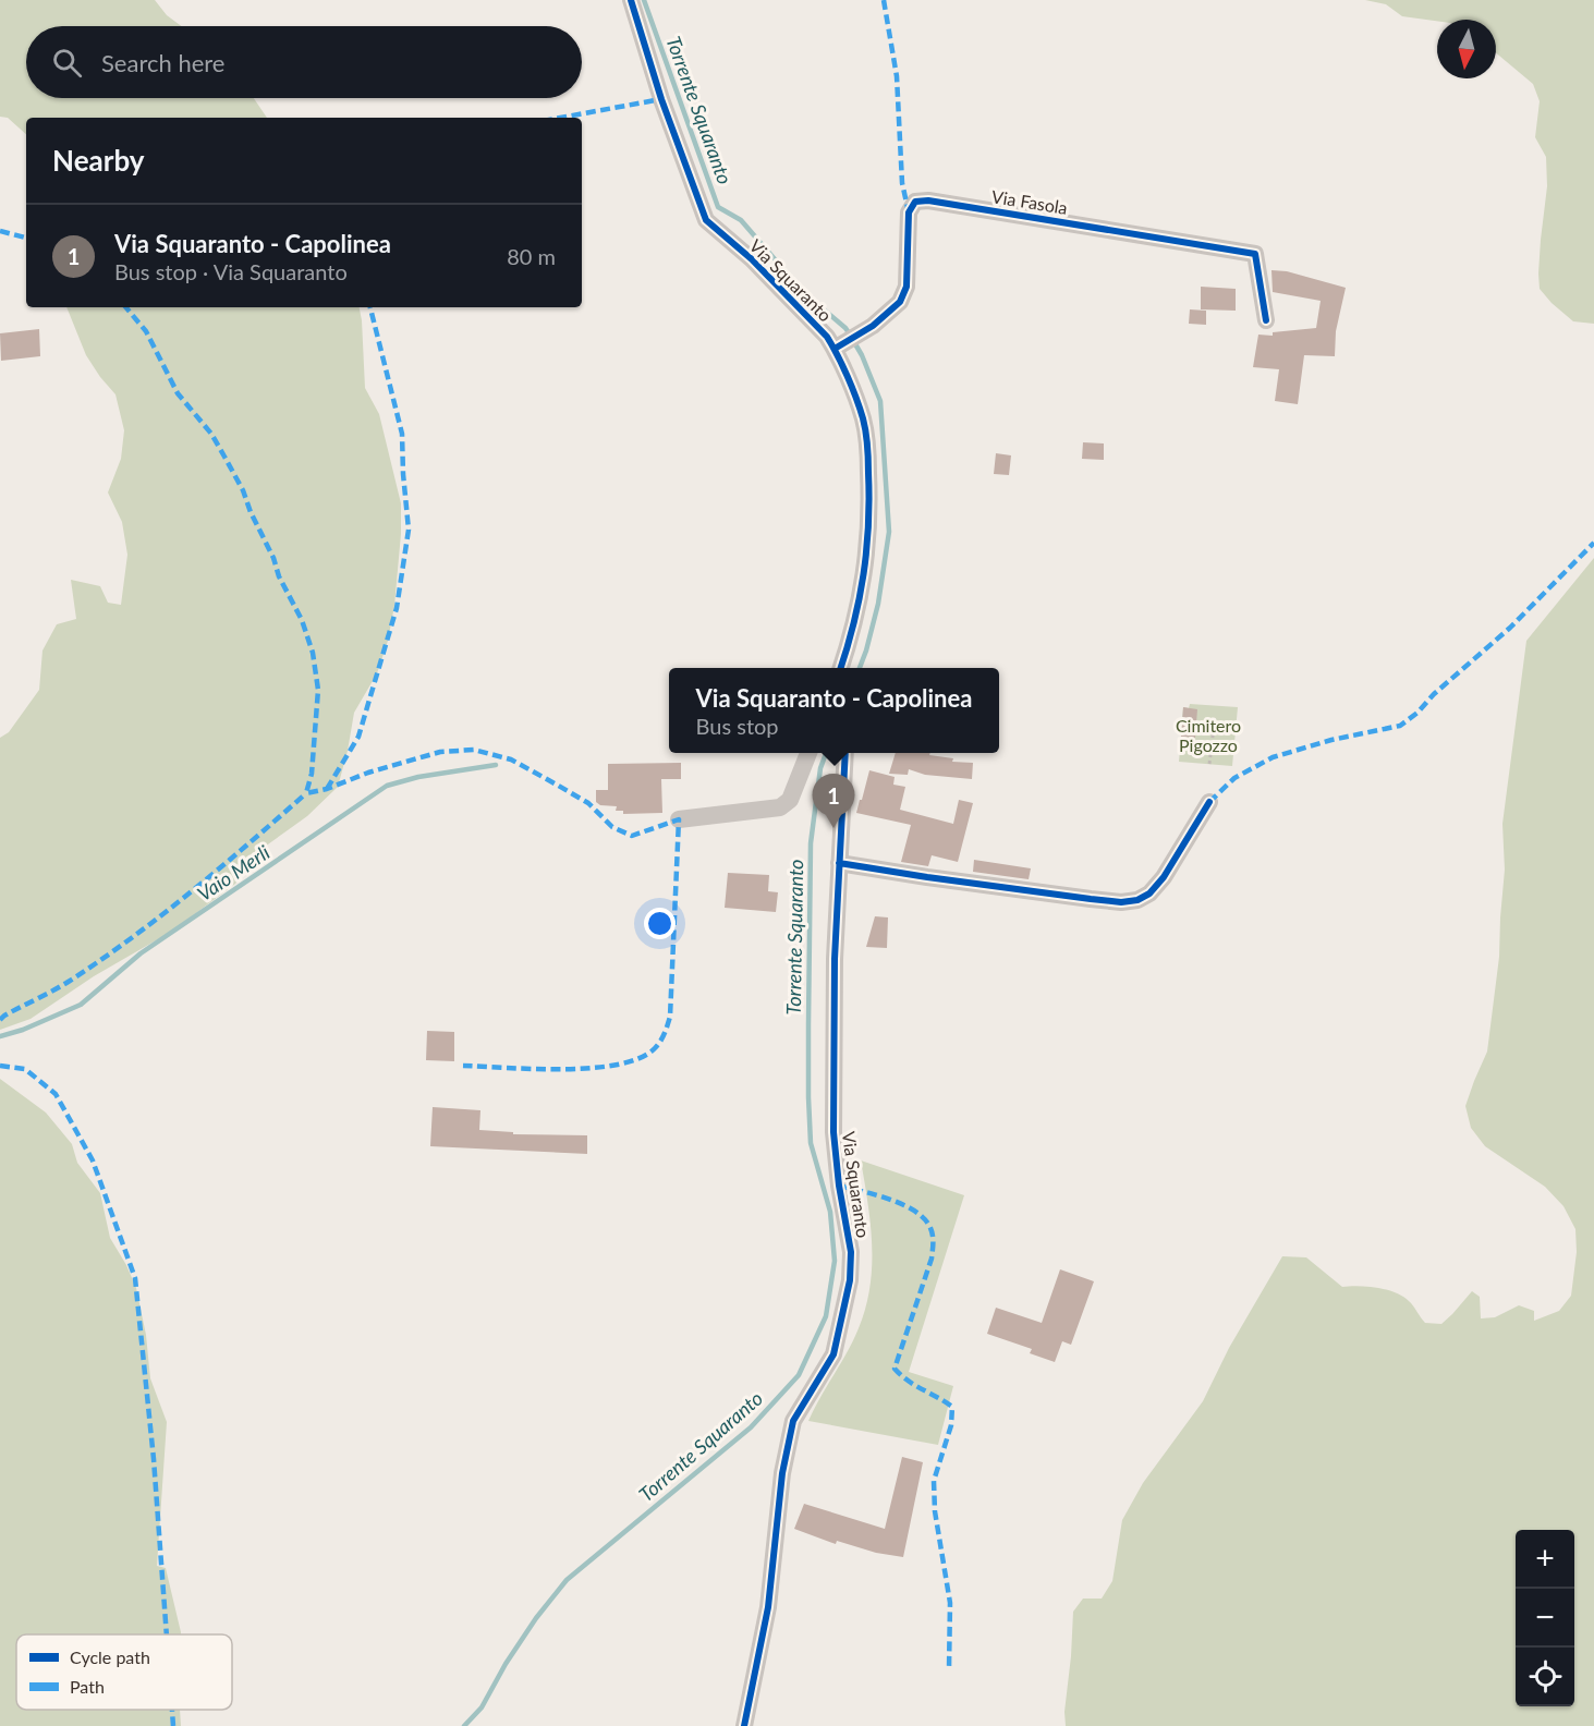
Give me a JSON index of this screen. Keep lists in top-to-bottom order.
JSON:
{
  "streets": {
    "street": ["Via Fasola", "Via Squaranto"]
  },
  "crossings": [
    ["Via Fasola", "Via Squaranto"]
  ],
  "water": ["Torrente Squaranto", "Vaio Merli"],
  "parks": ["Cimitero Pigozzo"],
  "legend": ["Cycle path", "Path"],
  "north": "bottom",
  "page": {
    "search": "Search here",
    "heading": "Nearby",
    "list": [
      {
        "mark": "1",
        "name": "Via Squaranto - Capolinea",
        "note": "Bus stop · Via Squaranto",
        "value": "80 m"
      }
    ],
    "popup": ["Via Squaranto - Capolinea", "Bus stop"],
    "pins": "1",
    "map_buttons": ["+", "−"]
  }
}
